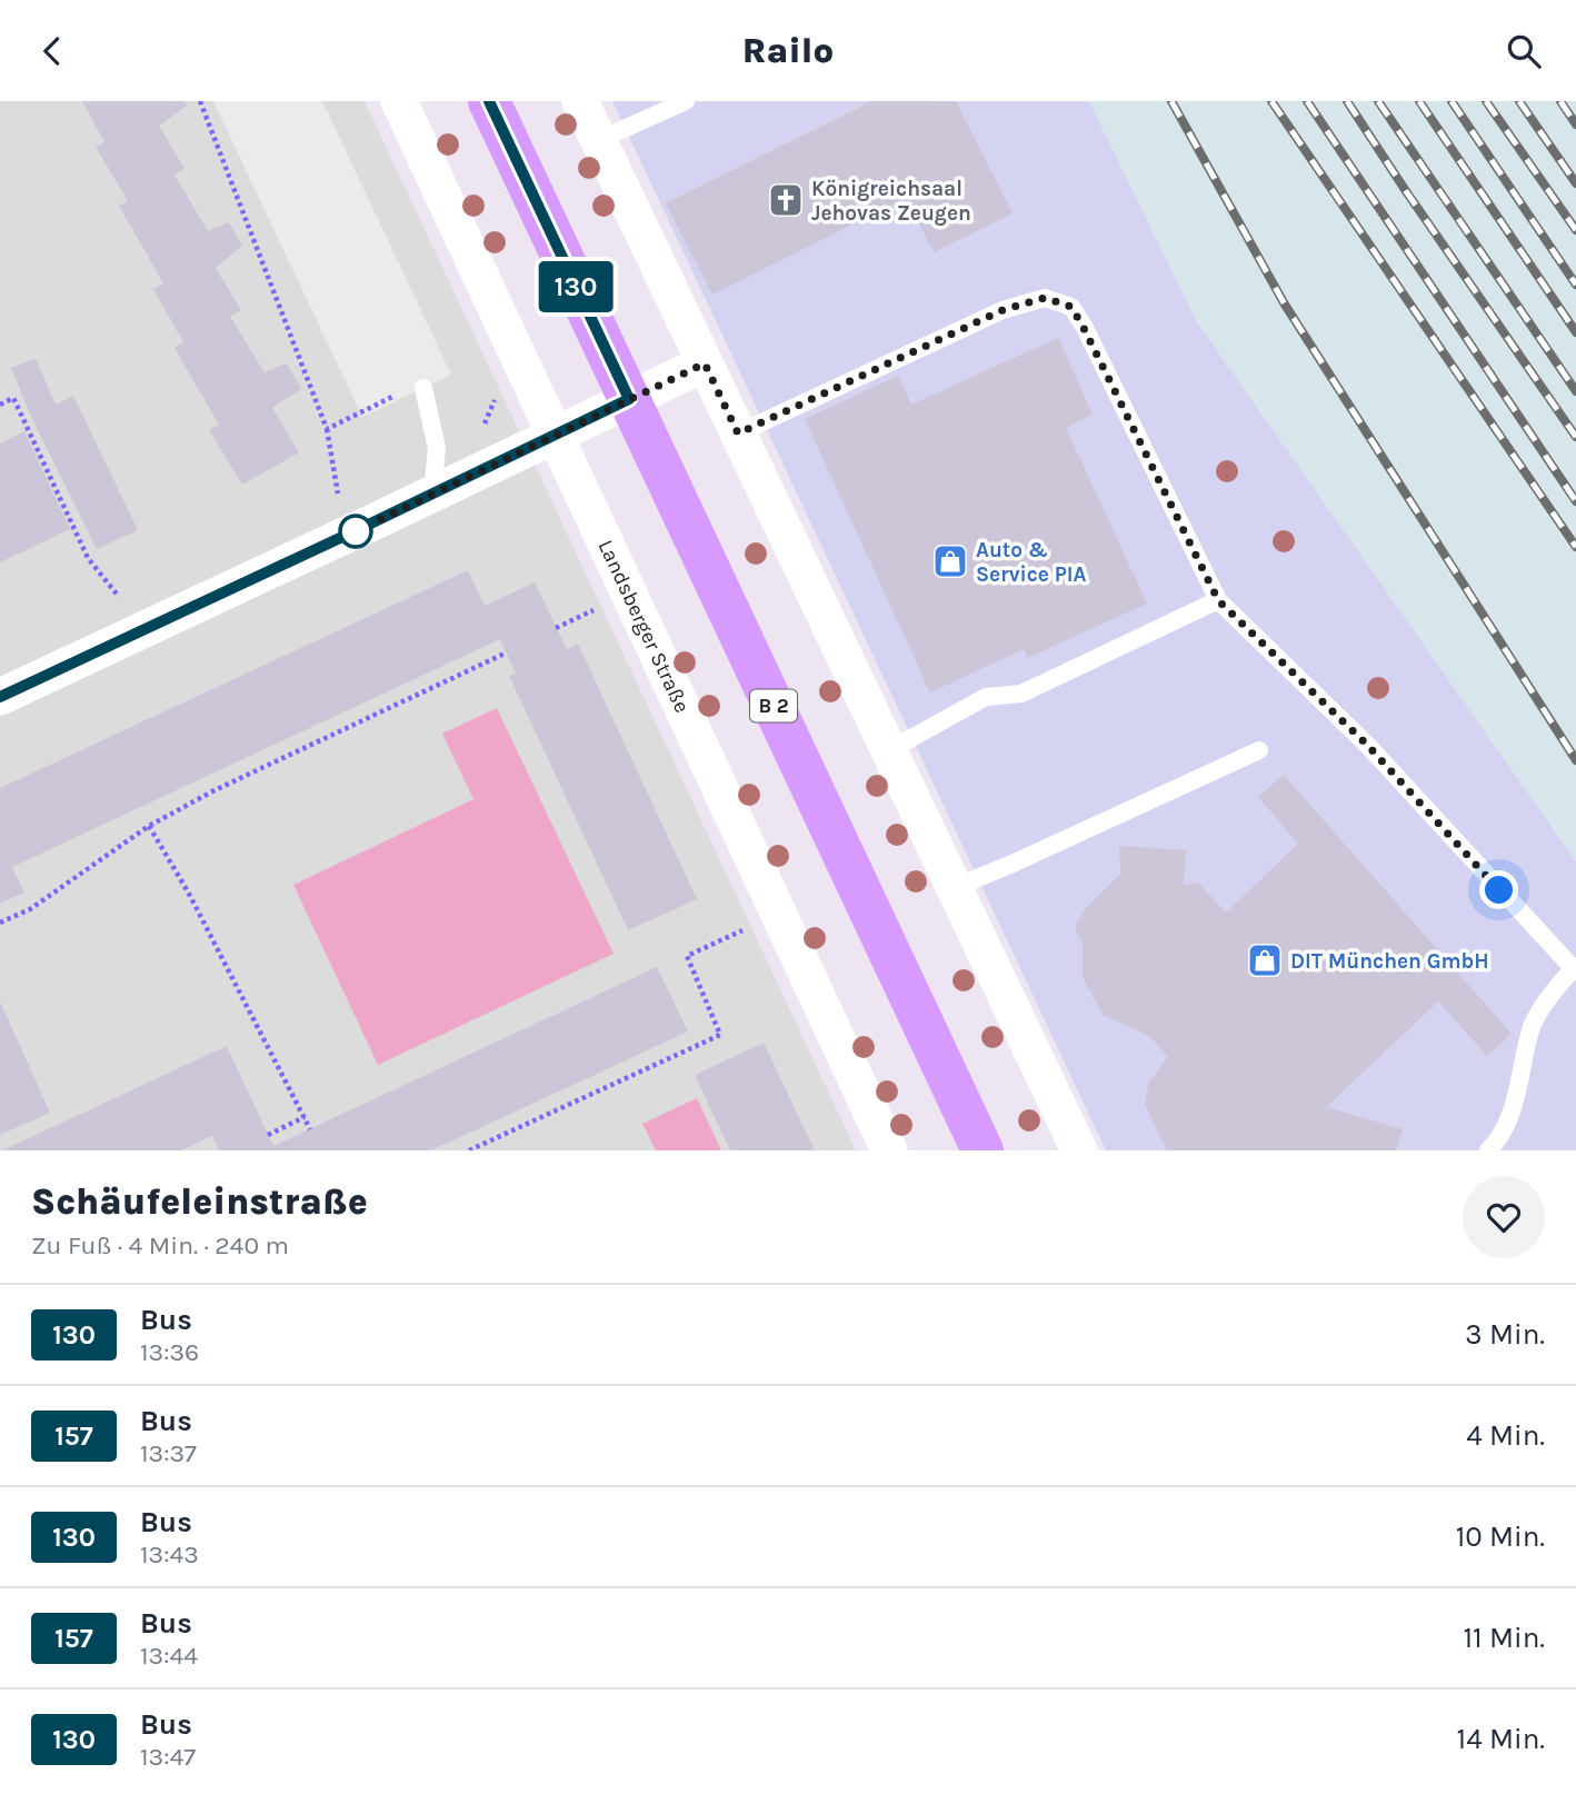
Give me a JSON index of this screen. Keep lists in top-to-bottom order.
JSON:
{
  "streets": {
    "main road": ["B 2"],
    "street": ["Landsberger Straße"]
  },
  "places": {
    "church": ["Königreichsaal Jehovas Zeugen"],
    "shop": ["Auto & Service PIA", "DIT München GmbH"]
  },
  "lines": ["bus line 130"],
  "page": {
    "header": "Railo",
    "on_map": "130",
    "heading": ["Schäufeleinstraße", "Zu Fuß · 4 Min. · 240 m"],
    "list": [
      {
        "mark": "130",
        "name": "Bus",
        "note": "13:36",
        "value": "3 Min."
      },
      {
        "mark": "157",
        "name": "Bus",
        "note": "13:37",
        "value": "4 Min."
      },
      {
        "mark": "130",
        "name": "Bus",
        "note": "13:43",
        "value": "10 Min."
      },
      {
        "mark": "157",
        "name": "Bus",
        "note": "13:44",
        "value": "11 Min."
      },
      {
        "mark": "130",
        "name": "Bus",
        "note": "13:47",
        "value": "14 Min."
      }
    ]
  }
}
